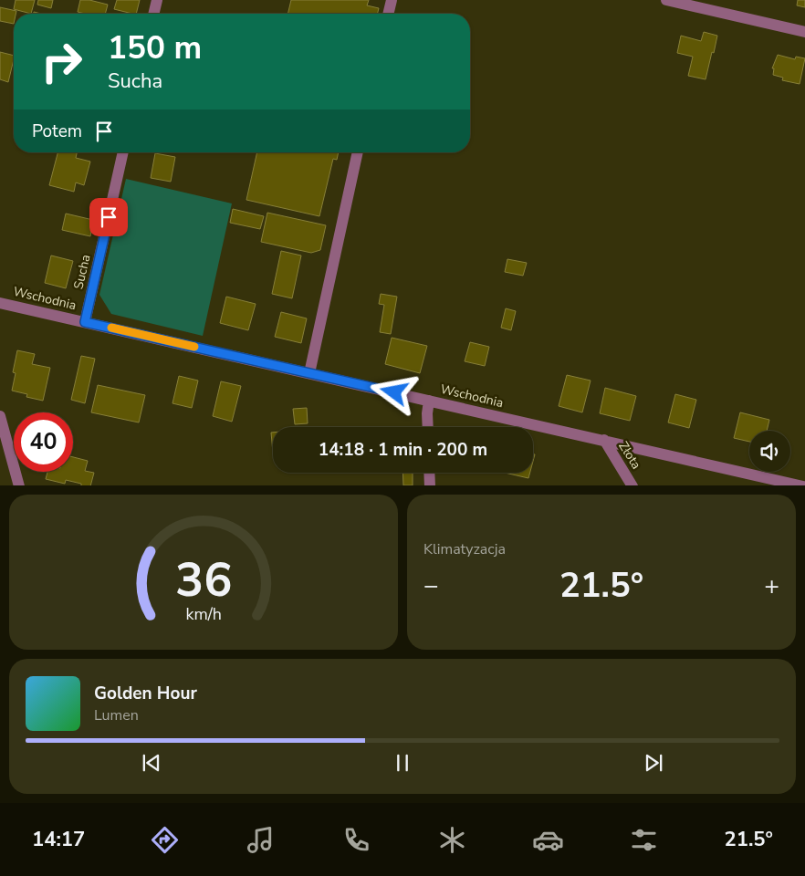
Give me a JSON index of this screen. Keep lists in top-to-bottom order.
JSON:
{
  "streets": {
    "street": ["Sucha", "Wschodnia", "Złota"]
  },
  "crossings": [
    ["Sucha", "Wschodnia"],
    ["Wschodnia", "Złota"]
  ],
  "page": {
    "turn": ["150 m", "Sucha"],
    "then": "Potem",
    "limit": "40",
    "trip": "14:18 · 1 min · 200 m",
    "tile": "Klimatyzacja",
    "heat": ["−", "21.5°", "+"],
    "song": ["Golden Hour", "Lumen"],
    "tabs": ["14:17", "21.5°"],
    "gauge": ["36", "km/h"]
  }
}
